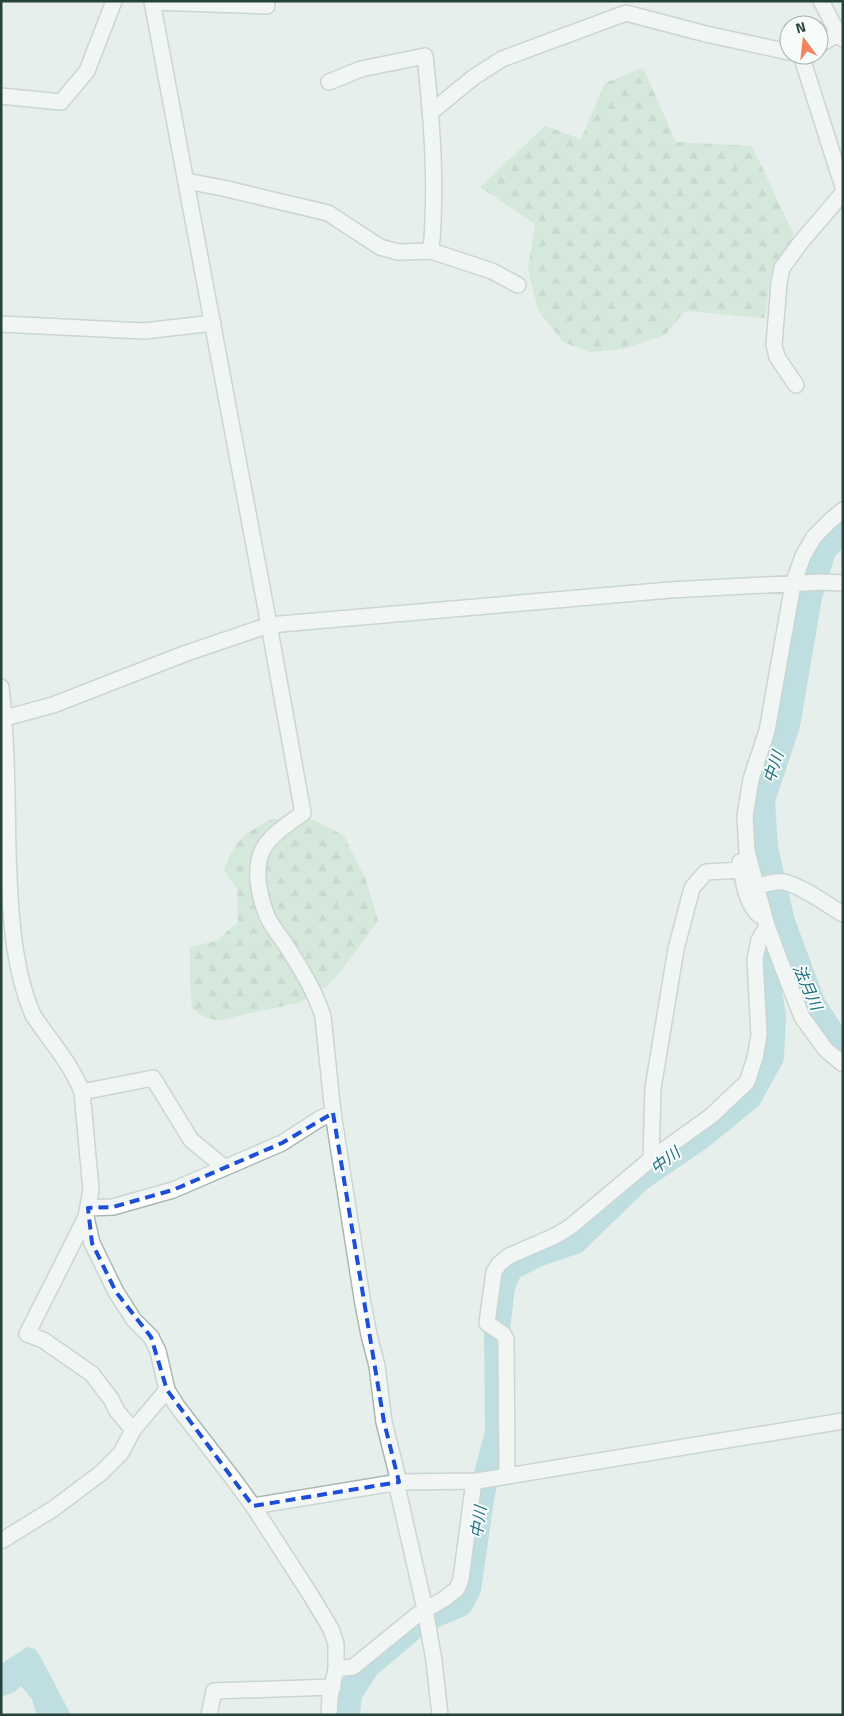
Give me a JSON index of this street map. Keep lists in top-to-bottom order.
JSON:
{
  "water": ["中川", "法月川"],
  "north": "top"
}
